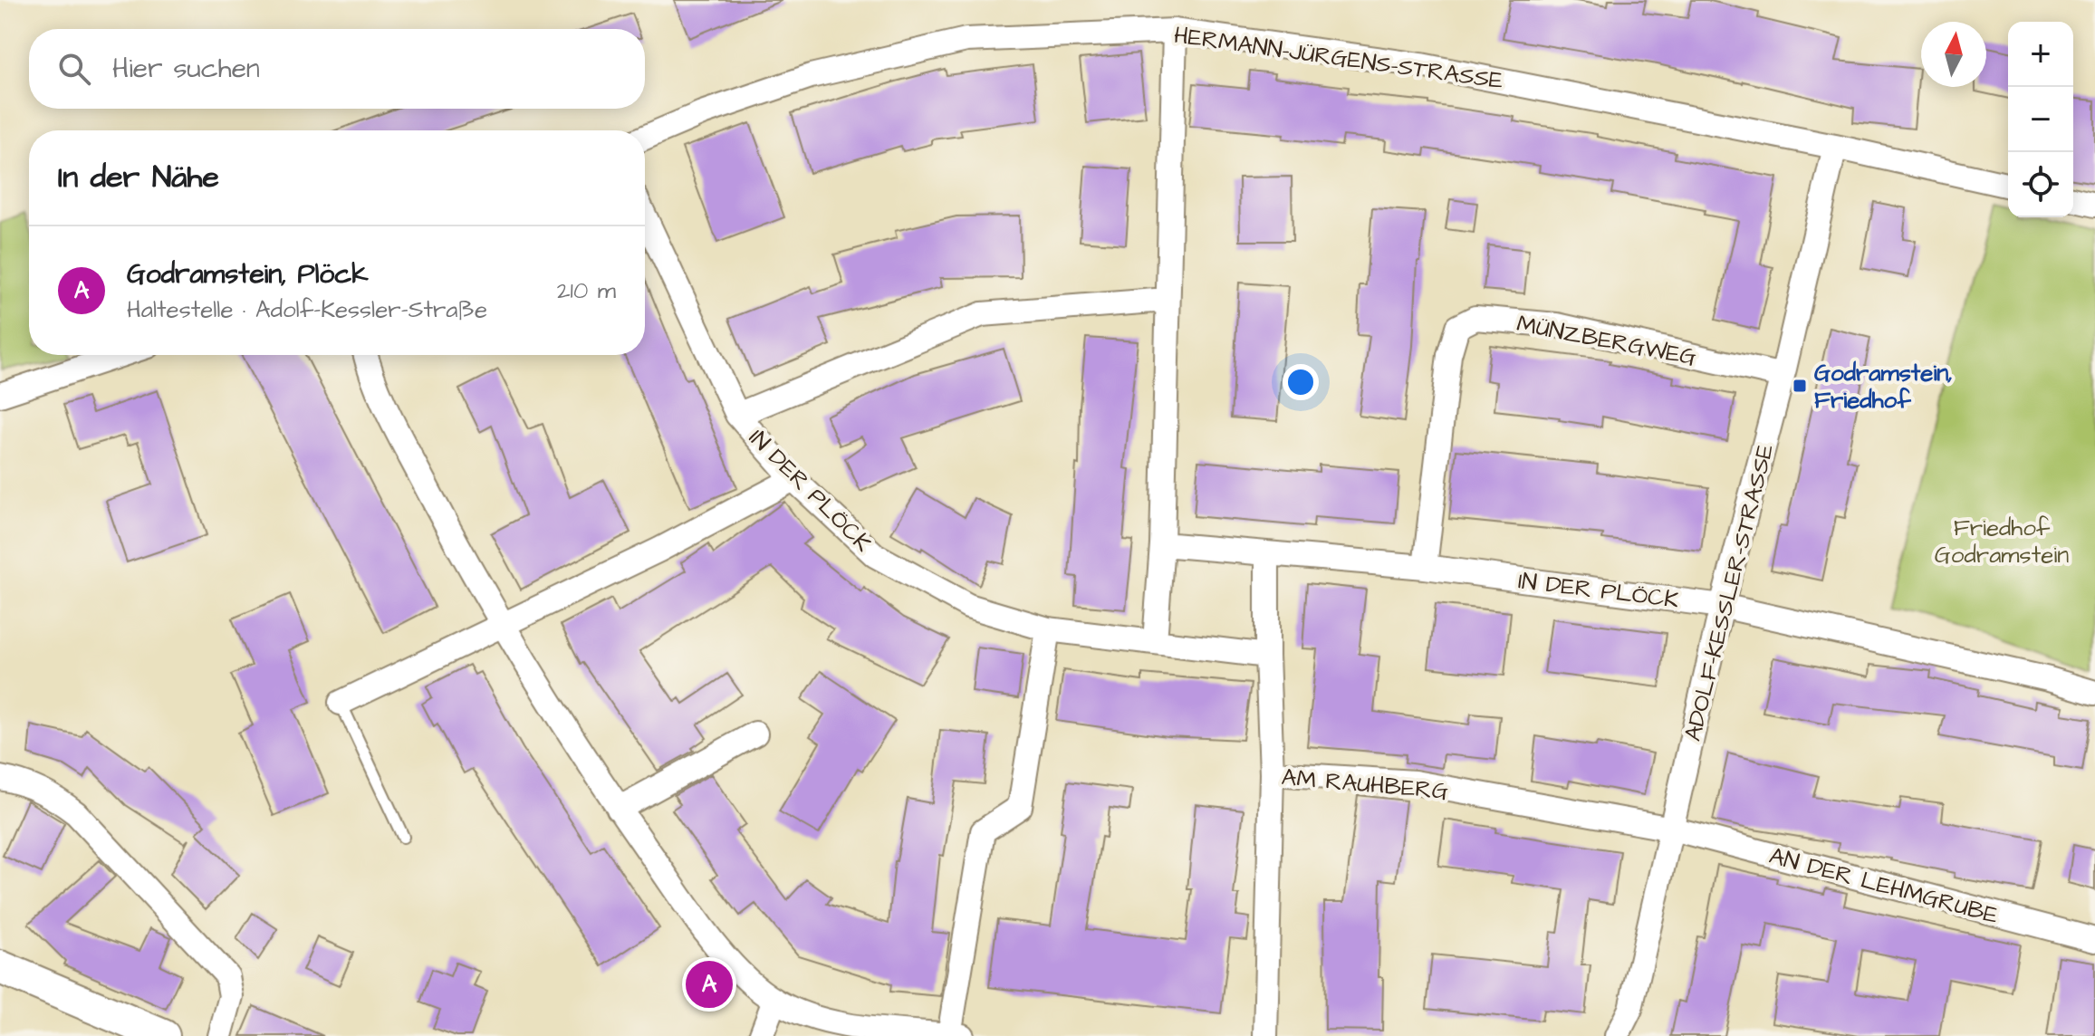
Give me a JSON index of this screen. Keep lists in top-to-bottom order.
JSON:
{
  "streets": {
    "street": [
      "HERMANN-JÜRGENS-STRASSE",
      "MÜNZBERGWEG",
      "IN DER PLÖCK",
      "ADOLF-KESSLER-STRASSE",
      "AM RAUHBERG",
      "AN DER LEHMGRUBE"
    ]
  },
  "crossings": [
    ["HERMANN-JÜRGENS-STRASSE", "ADOLF-KESSLER-STRASSE"],
    ["MÜNZBERGWEG", "IN DER PLÖCK"],
    ["MÜNZBERGWEG", "ADOLF-KESSLER-STRASSE"],
    ["IN DER PLÖCK", "ADOLF-KESSLER-STRASSE"],
    ["ADOLF-KESSLER-STRASSE", "AM RAUHBERG"],
    ["ADOLF-KESSLER-STRASSE", "AN DER LEHMGRUBE"],
    ["AM RAUHBERG", "AN DER LEHMGRUBE"]
  ],
  "parks": ["Friedhof Godramstein"],
  "places": {
    "transit": ["Godramstein, Friedhof"]
  },
  "north": "top",
  "page": {
    "map_buttons": ["+", "−"],
    "search": "Hier suchen",
    "heading": "In der Nähe",
    "list": [
      {
        "mark": "A",
        "name": "Godramstein, Plöck",
        "note": "Haltestelle · Adolf-Kessler-Straße",
        "value": "210 m"
      }
    ],
    "pins": "A"
  }
}
